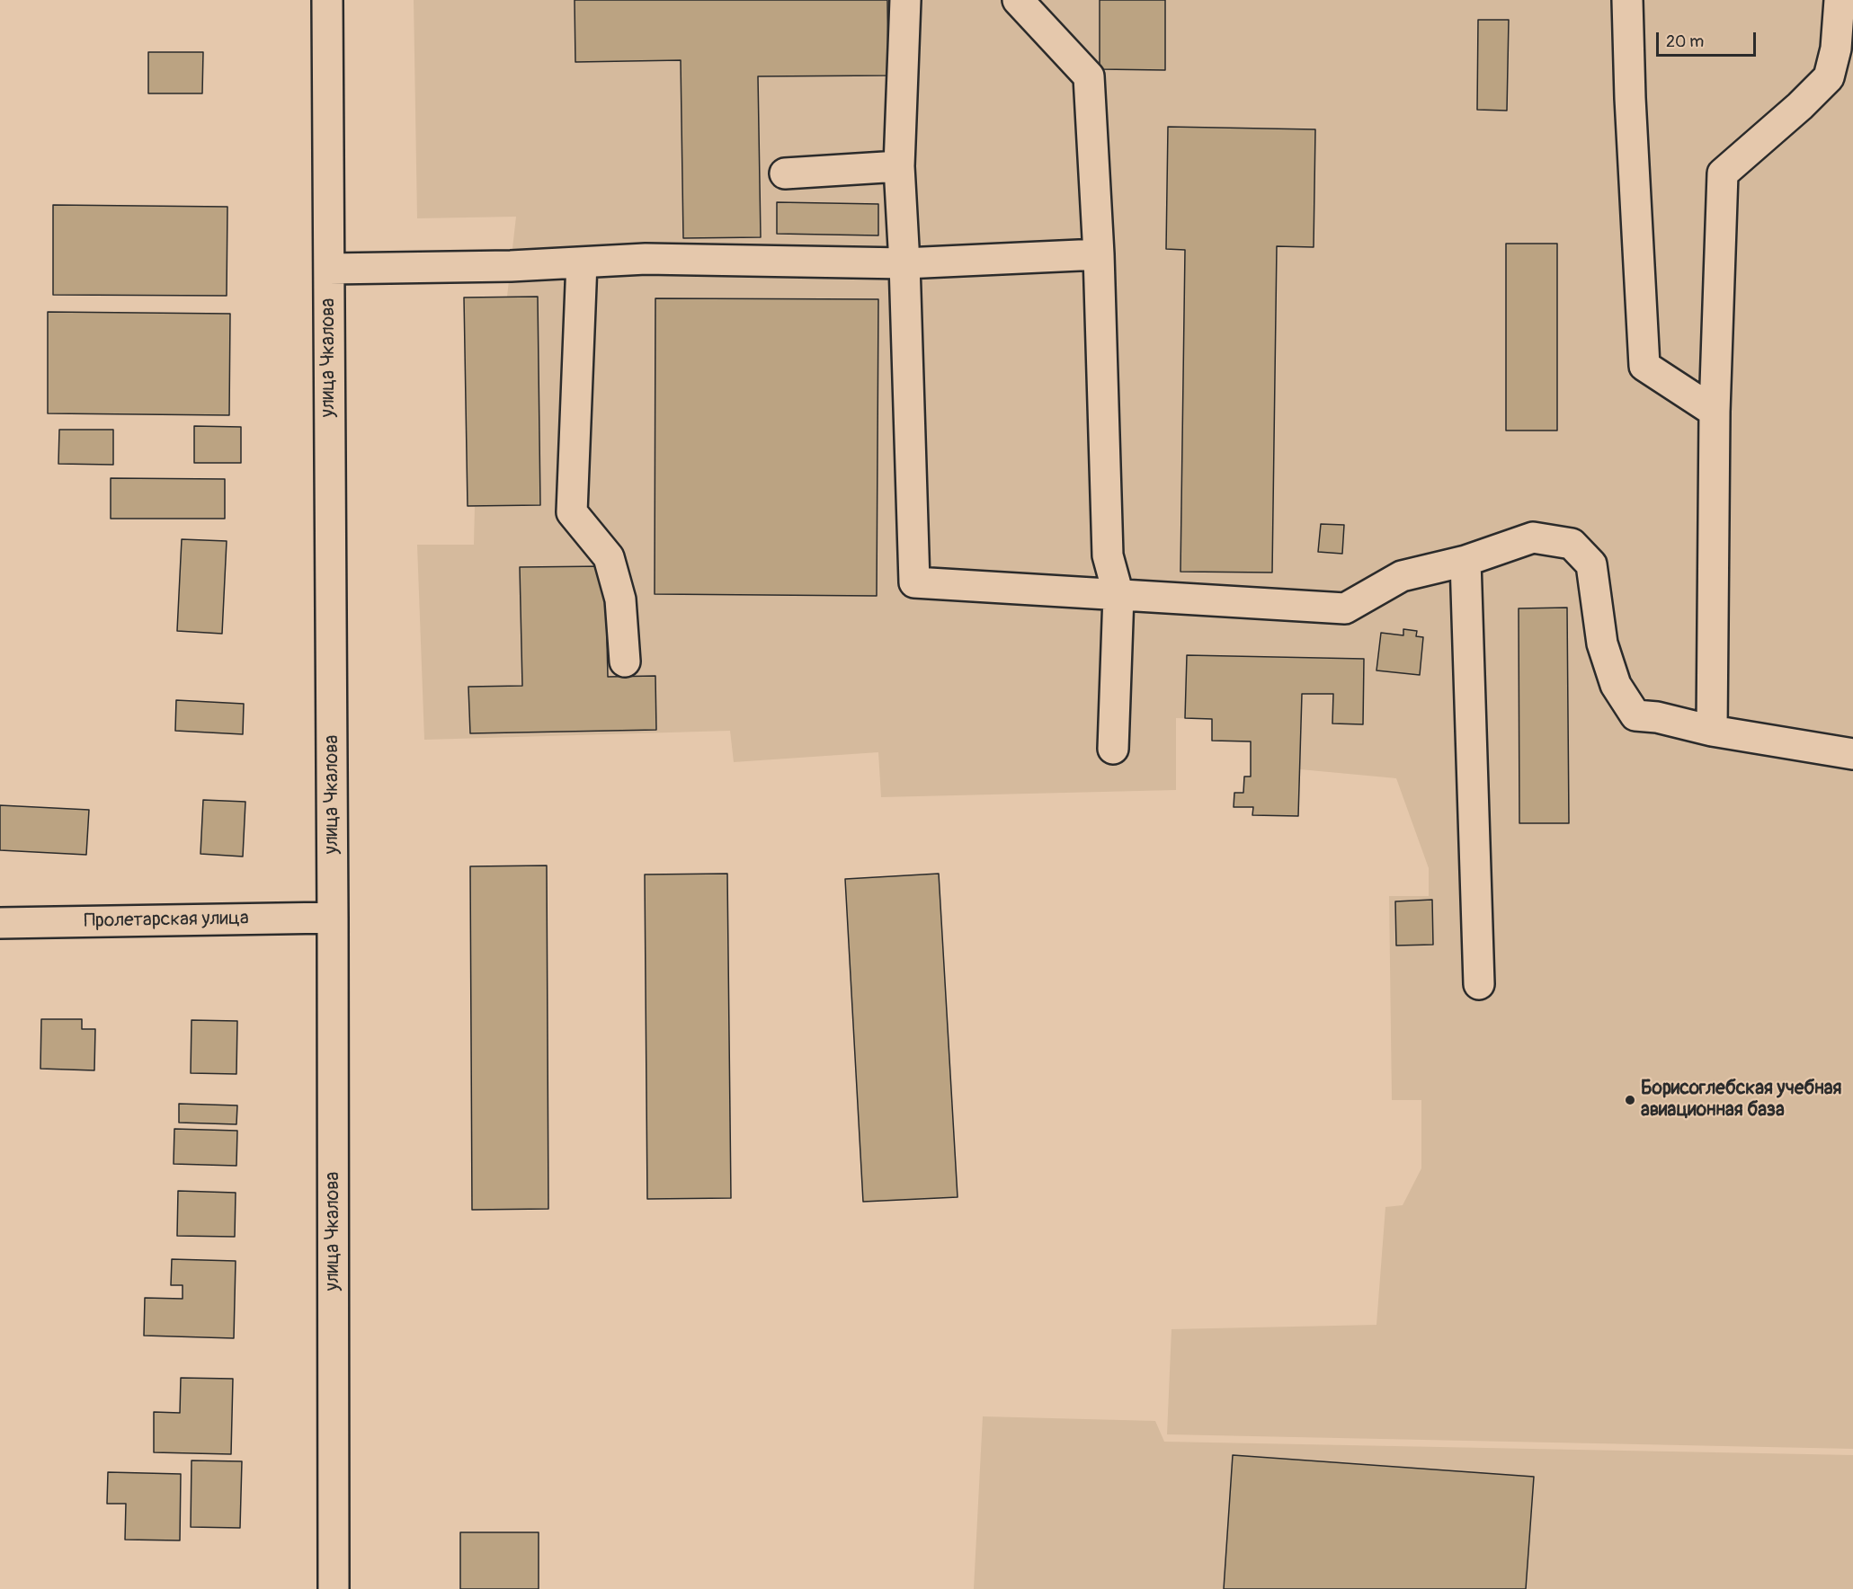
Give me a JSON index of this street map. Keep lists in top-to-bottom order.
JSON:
{
  "streets": {
    "street": ["улица Чкалова", "Пролетарская улица"]
  },
  "crossings": [
    ["улица Чкалова", "Пролетарская улица"]
  ],
  "places": ["Борисоглебская учебная авиационная база"],
  "scale_bar": "20 m"
}
